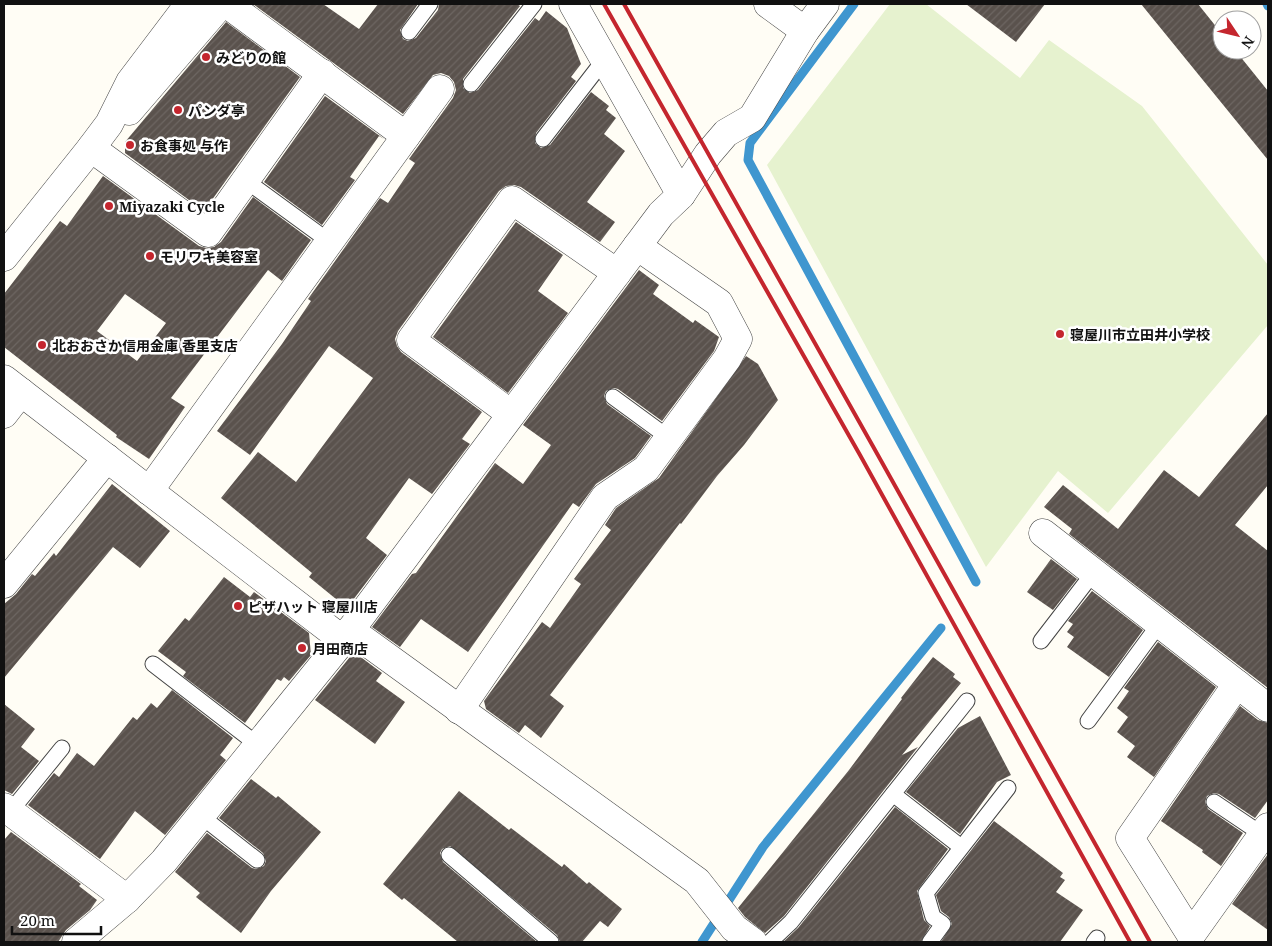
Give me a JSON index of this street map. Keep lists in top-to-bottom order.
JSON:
{
  "places": [
    "みどりの館",
    "パンダ亭",
    "お食事処 与作",
    "Miyazaki Cycle",
    "モリワキ美容室",
    "寝屋川市立田井小学校",
    "北おおさか信用金庫 香里支店",
    "ピザハット 寝屋川店",
    "月田商店"
  ],
  "scale_bar": "20 m",
  "north": "bottom right"
}
